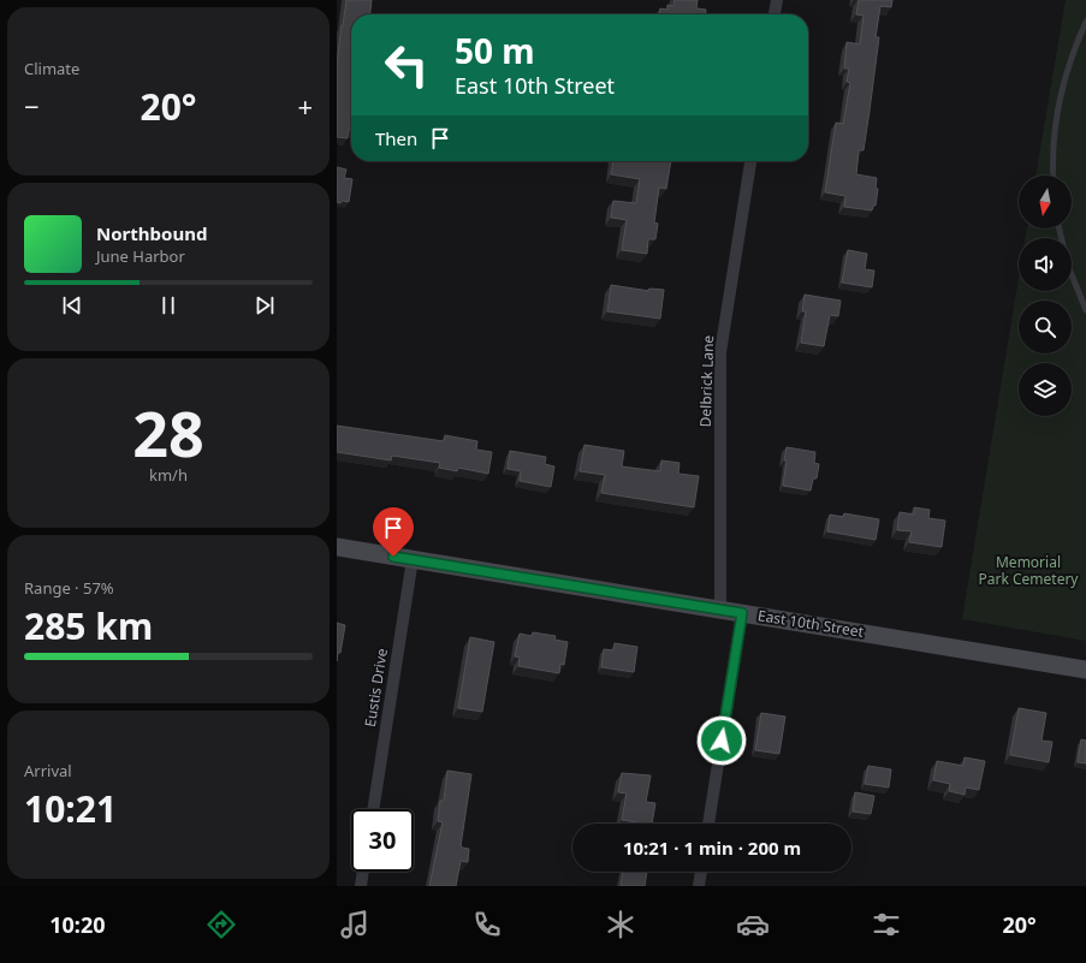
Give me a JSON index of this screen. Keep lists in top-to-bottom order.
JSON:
{
  "streets": {
    "main road": ["East 10th Street"],
    "street": ["Delbrick Lane", "Eustis Drive"]
  },
  "crossings": [
    ["Delbrick Lane", "East 10th Street"],
    ["East 10th Street", "Eustis Drive"]
  ],
  "parks": ["Memorial Park Cemetery"],
  "north": "bottom",
  "page": {
    "tile": [
      "Climate",
      ["28", "km/h"],
      ["Range · 57%", "285 km"],
      ["Arrival", "10:21"]
    ],
    "turn": ["50 m", "East 10th Street"],
    "heat": ["−", "20°", "+"],
    "then": "Then",
    "song": ["Northbound", "June Harbor"],
    "limit": "30",
    "trip": "10:21 · 1 min · 200 m",
    "tabs": ["10:20", "20°"]
  }
}
